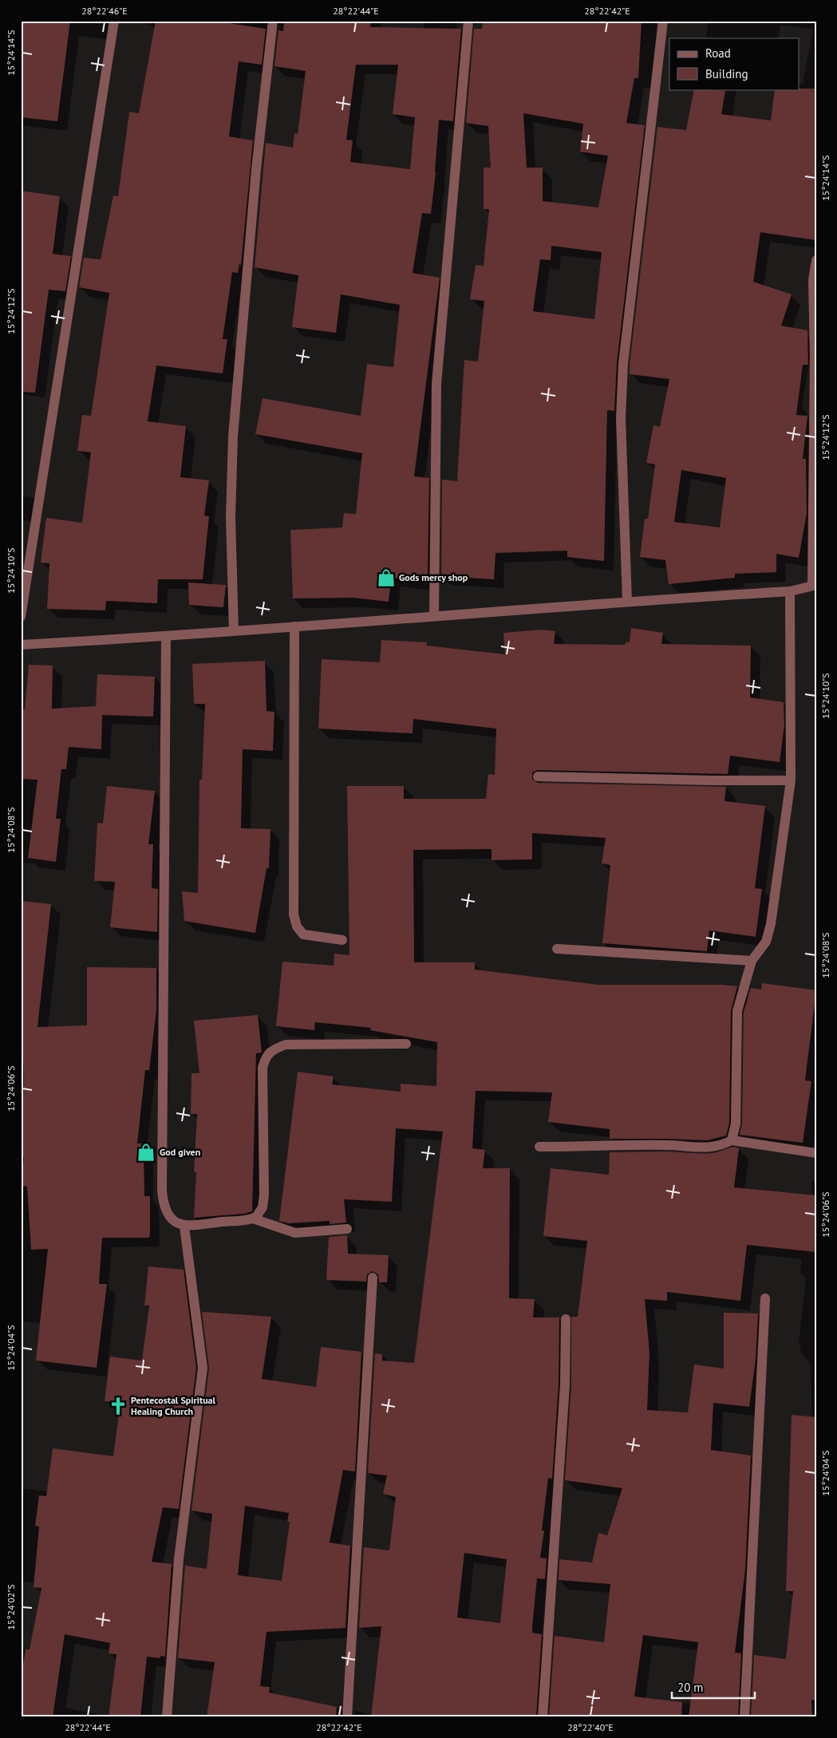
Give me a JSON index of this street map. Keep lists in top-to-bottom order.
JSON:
{
  "places": {
    "shop": ["Gods mercy shop", "God given"],
    "church": ["Pentecostal Spiritual Healing Church"]
  },
  "legend": ["Road", "Building"],
  "scale_bar": "20 m",
  "coordinates": [
    "28°22'46\"E",
    "28°22'44\"E",
    "28°22'42\"E",
    "15°24'14\"S",
    "15°24'12\"S",
    "15°24'10\"S",
    "15°24'08\"S",
    "15°24'06\"S",
    "15°24'04\"S",
    "15°24'02\"S",
    "28°22'40\"E"
  ]
}
